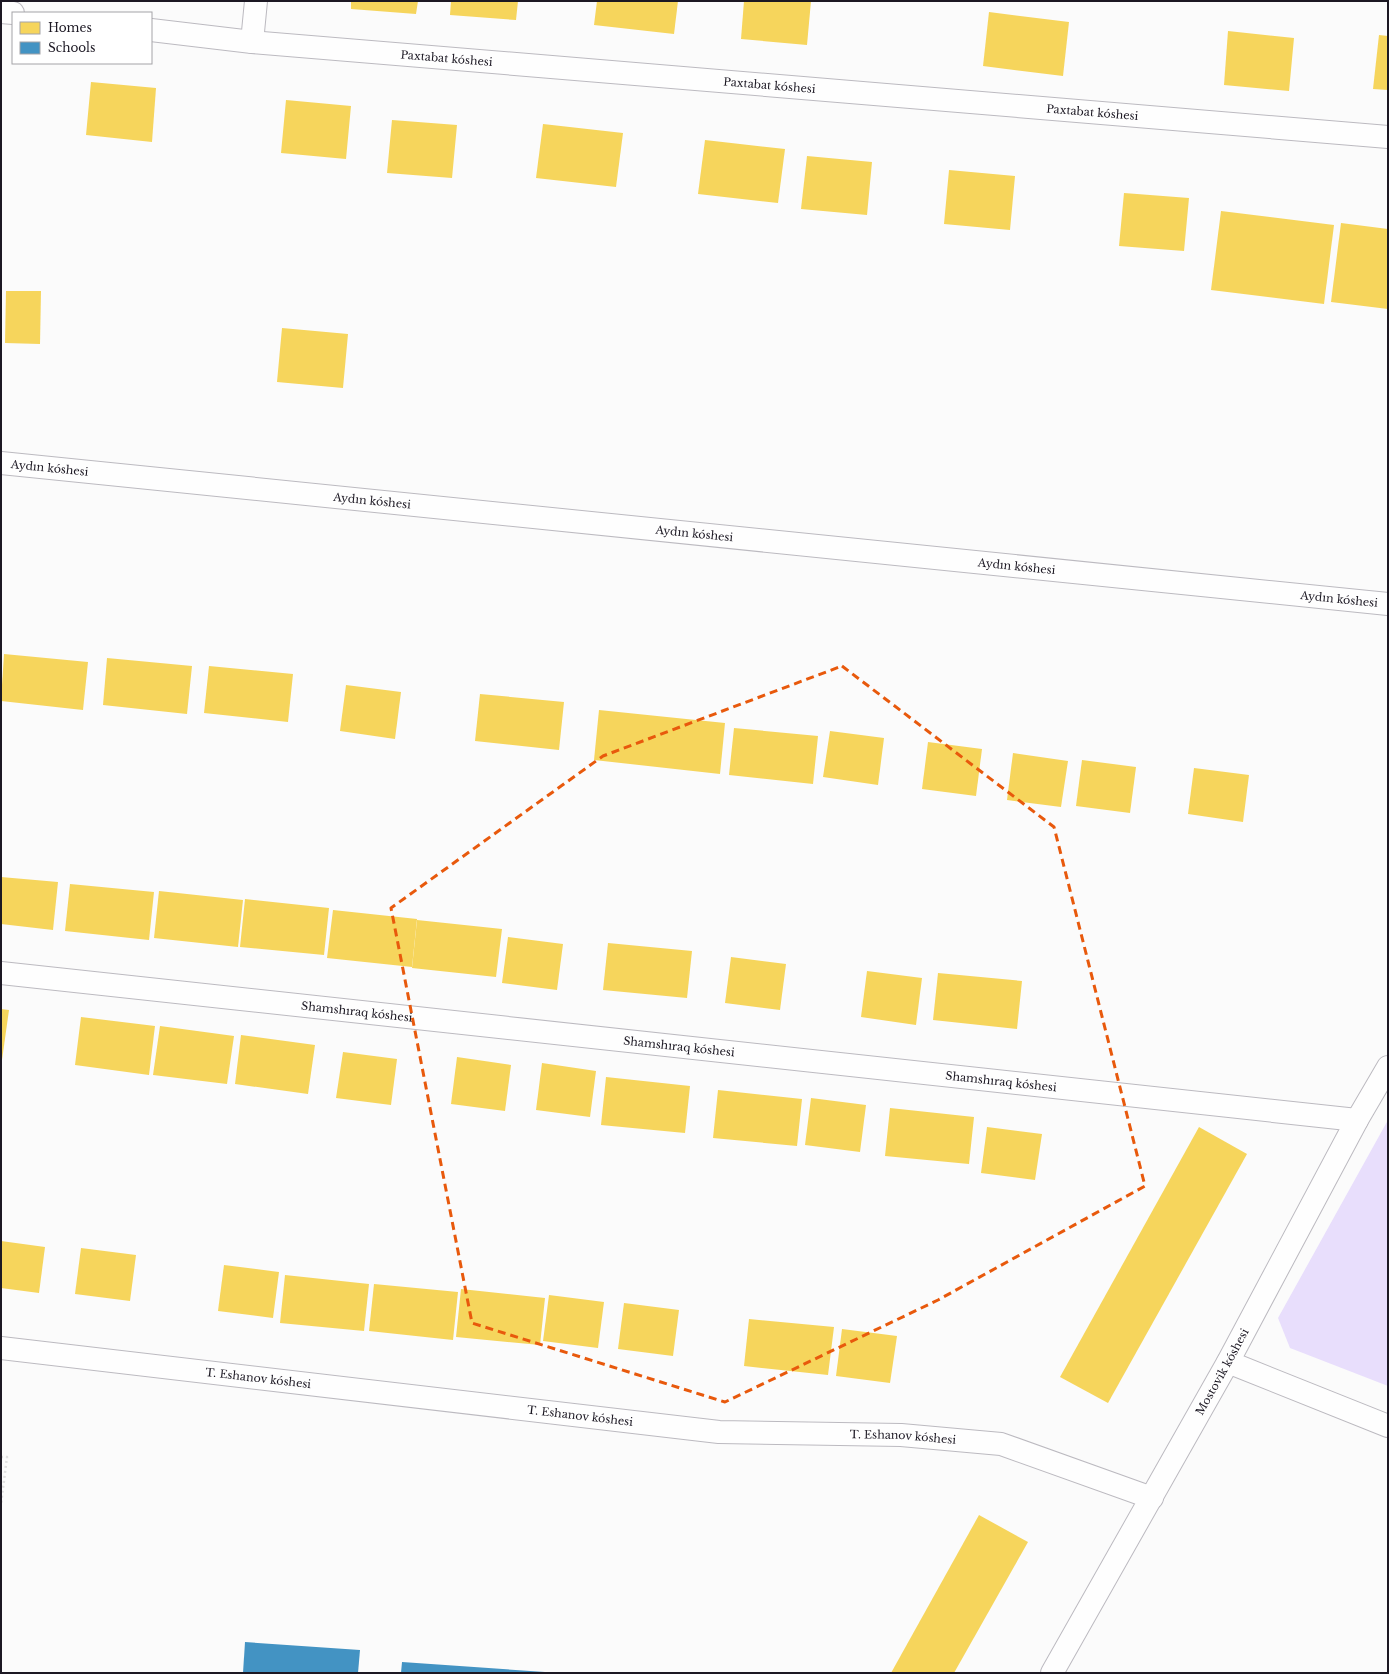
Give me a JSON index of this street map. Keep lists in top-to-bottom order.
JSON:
{
  "streets": {
    "street": [
      "Paxtabat kóshesi",
      "Aydın kóshesi",
      "Shamshıraq kóshesi",
      "Mostovik kóshesi",
      "T. Eshanov kóshesi"
    ]
  },
  "crossings": [
    ["Shamshıraq kóshesi", "Mostovik kóshesi"],
    ["Mostovik kóshesi", "T. Eshanov kóshesi"]
  ],
  "legend": ["Homes", "Schools"]
}
